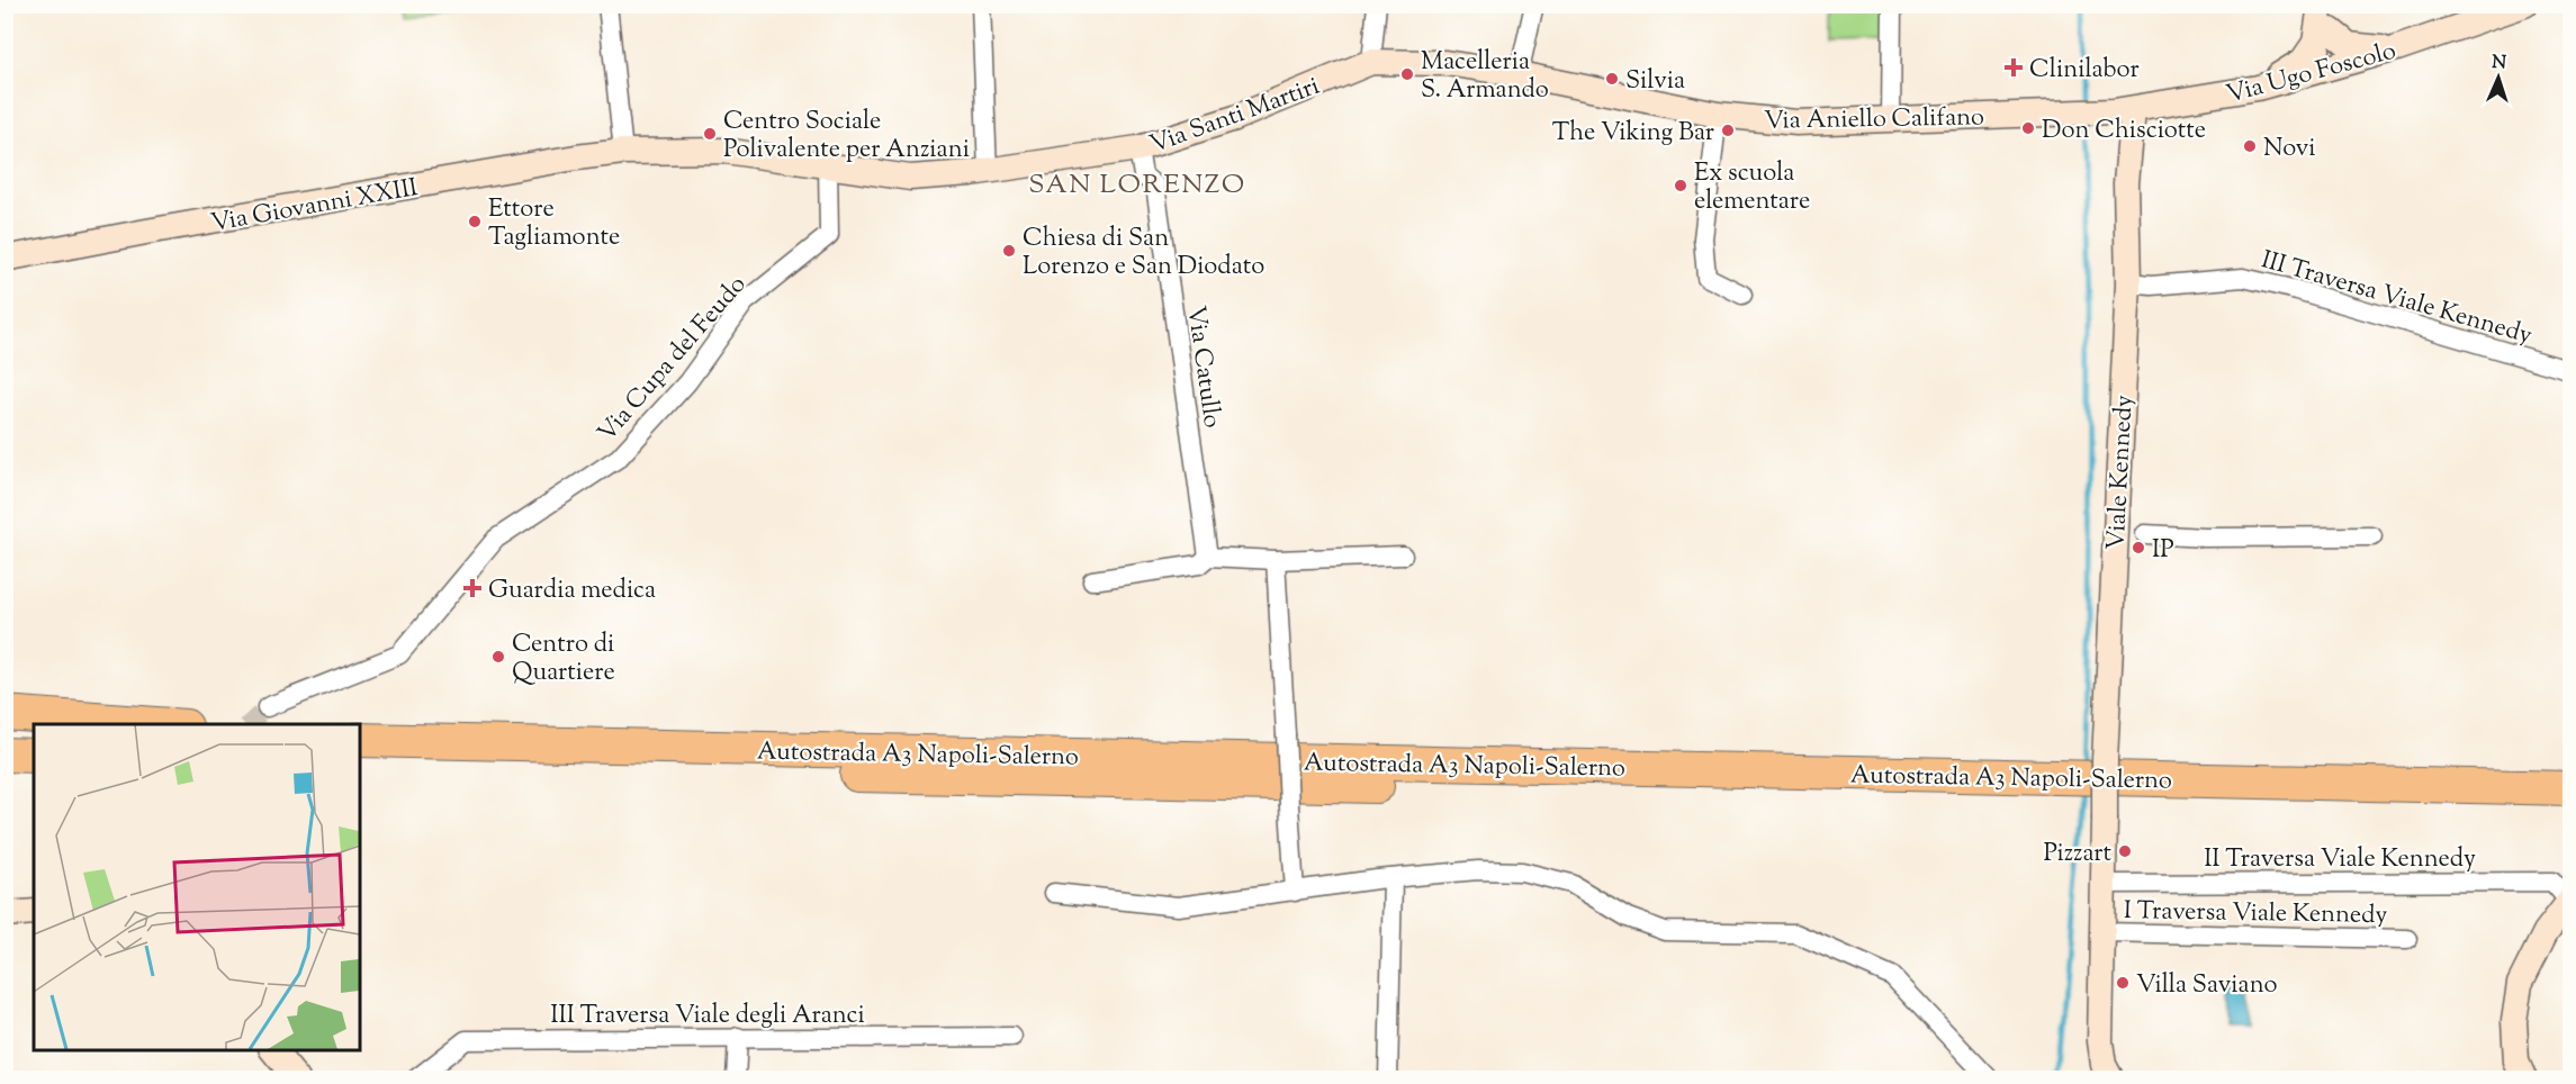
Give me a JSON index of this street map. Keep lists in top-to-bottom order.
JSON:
{
  "streets": {
    "highway": ["Autostrada A3 Napoli-Salerno"],
    "street": [
      "Via Ugo Foscolo",
      "Via Santi Martiri",
      "Via Aniello Califano",
      "Via Giovanni XXIII",
      "III Traversa Viale Kennedy",
      "Via Cupa del Feudo",
      "Via Catullo",
      "Viale Kennedy",
      "II Traversa Viale Kennedy",
      "I Traversa Viale Kennedy",
      "III Traversa Viale degli Aranci"
    ]
  },
  "crossings": [
    ["Via Ugo Foscolo", "Via Aniello Califano"],
    ["Via Ugo Foscolo", "Viale Kennedy"],
    ["Via Santi Martiri", "Via Aniello Califano"],
    ["Via Santi Martiri", "Via Giovanni XXIII"],
    ["Via Santi Martiri", "Via Cupa del Feudo"],
    ["Via Santi Martiri", "Via Catullo"],
    ["Via Aniello Califano", "Viale Kennedy"],
    ["III Traversa Viale Kennedy", "Viale Kennedy"],
    ["Viale Kennedy", "II Traversa Viale Kennedy"]
  ],
  "districts": ["SAN LORENZO"],
  "places": {
    "health": ["Clinilabor", "Guardia medica"],
    "other": [
      "Macelleria S. Armando",
      "Silvia",
      "Don Chisciotte",
      "The Viking Bar",
      "Centro Sociale Polivalente per Anziani",
      "Novi",
      "Ex scuola elementare",
      "Ettore Tagliamonte",
      "Chiesa di San Lorenzo e San Diodato",
      "IP",
      "Centro di Quartiere",
      "Pizzart",
      "Villa Saviano"
    ]
  },
  "north": "top"
}
